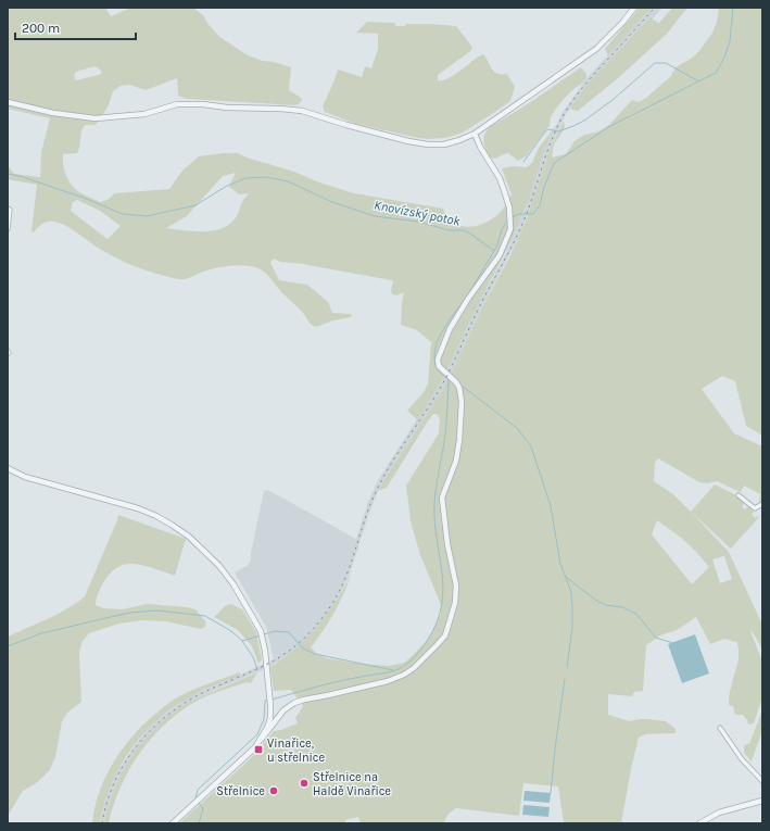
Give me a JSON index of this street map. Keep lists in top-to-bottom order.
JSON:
{
  "water": ["Knovízský potok"],
  "places": {
    "transit": ["Vinařice, u střelnice"],
    "other": ["Střelnice na Haldě Vinařice", "Střelnice"]
  },
  "scale_bar": "200 m"
}
